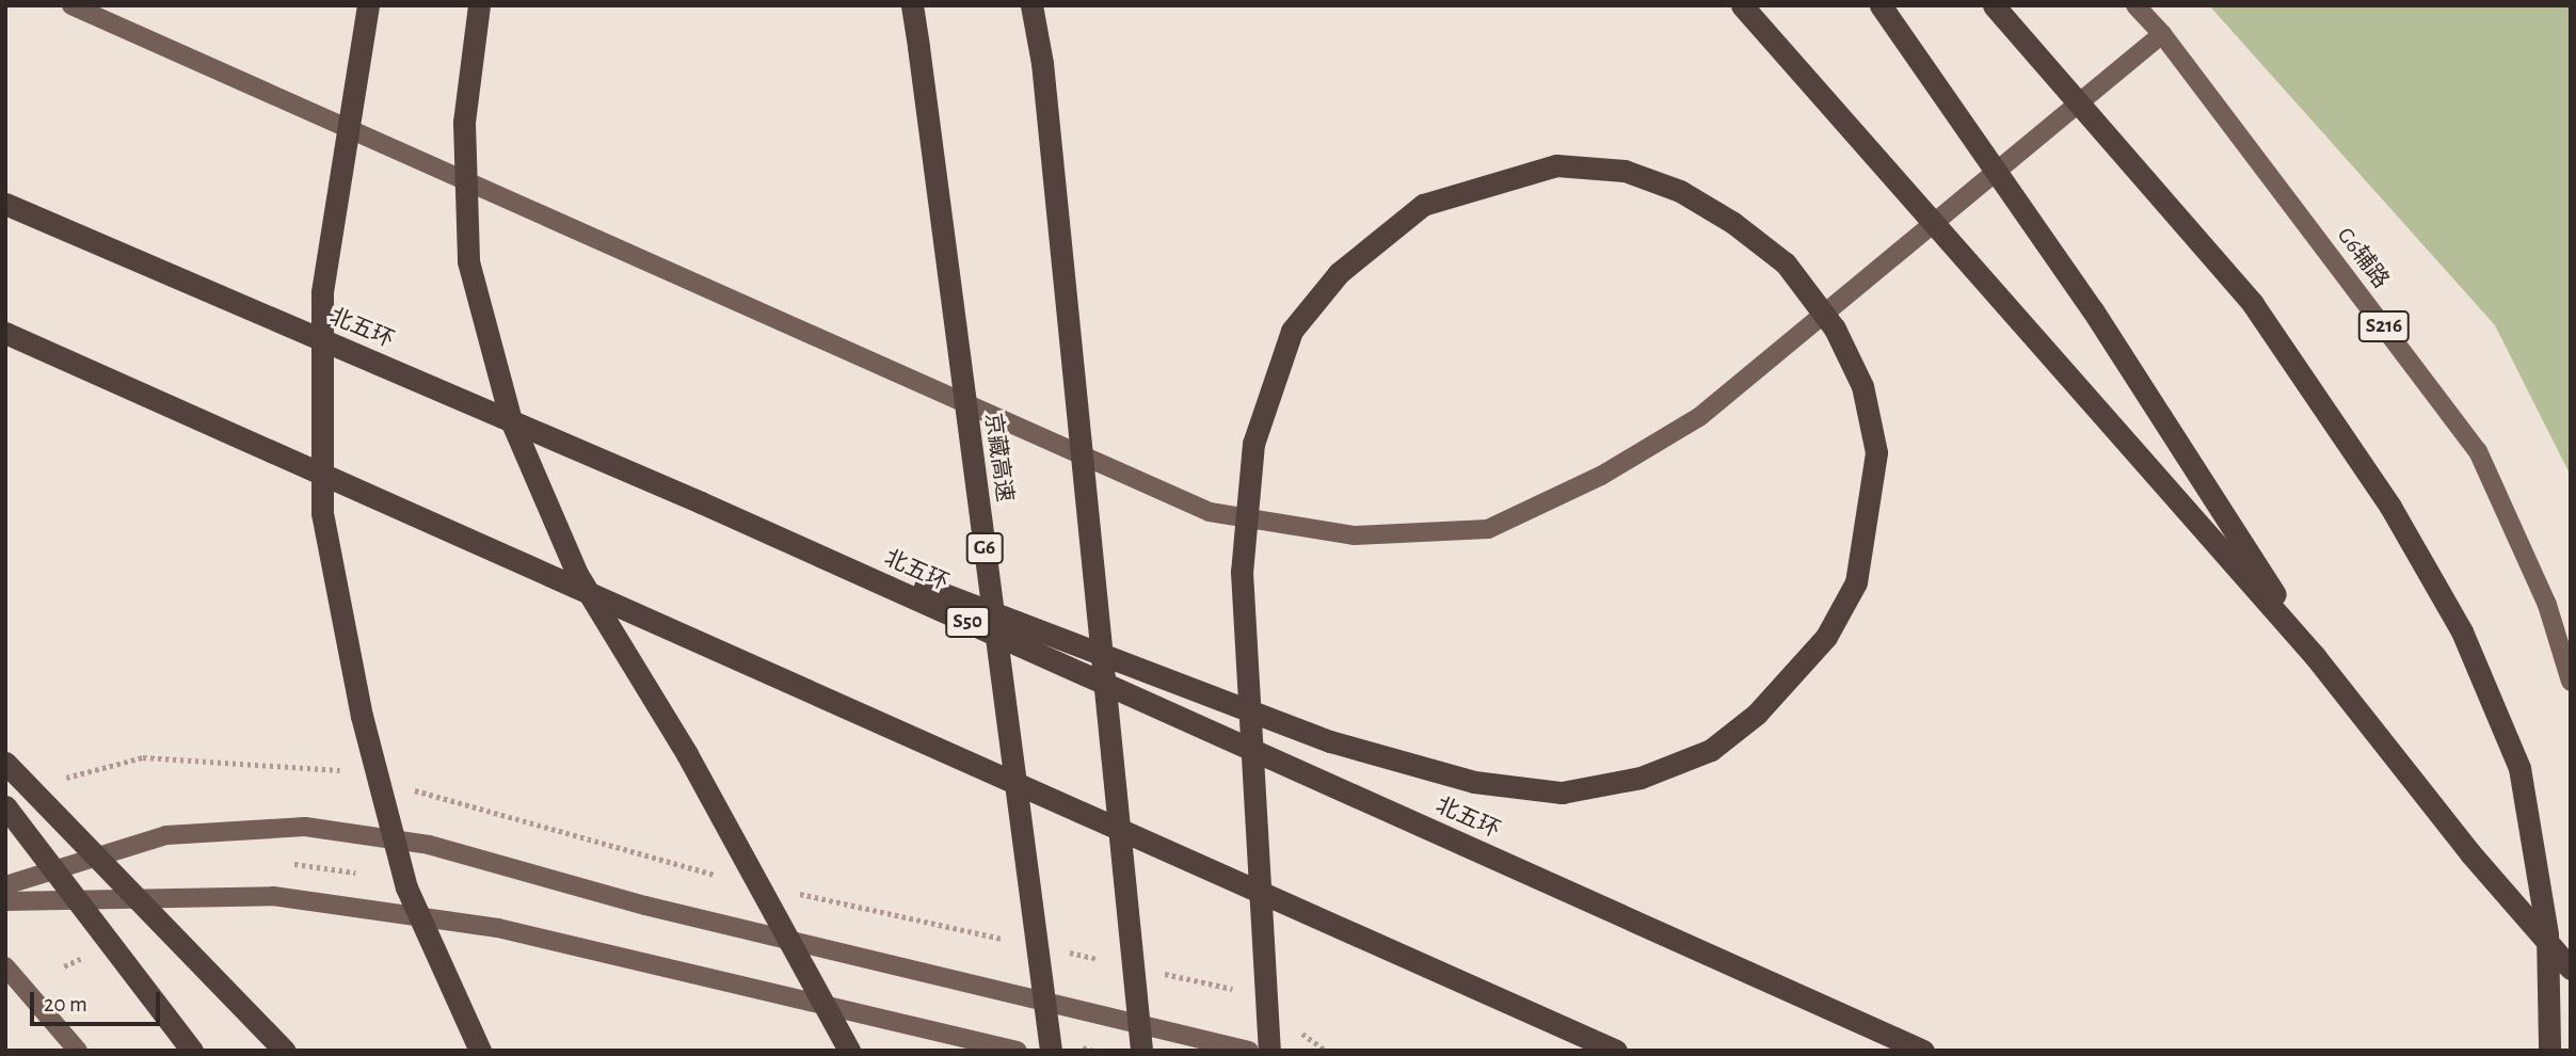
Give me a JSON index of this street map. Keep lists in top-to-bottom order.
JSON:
{
  "streets": {
    "highway": [
      "北五环",
      "京藏高速",
      "G6",
      "S50"
    ],
    "main road": ["G6辅路", "S216"]
  },
  "scale_bar": "20 m"
}
